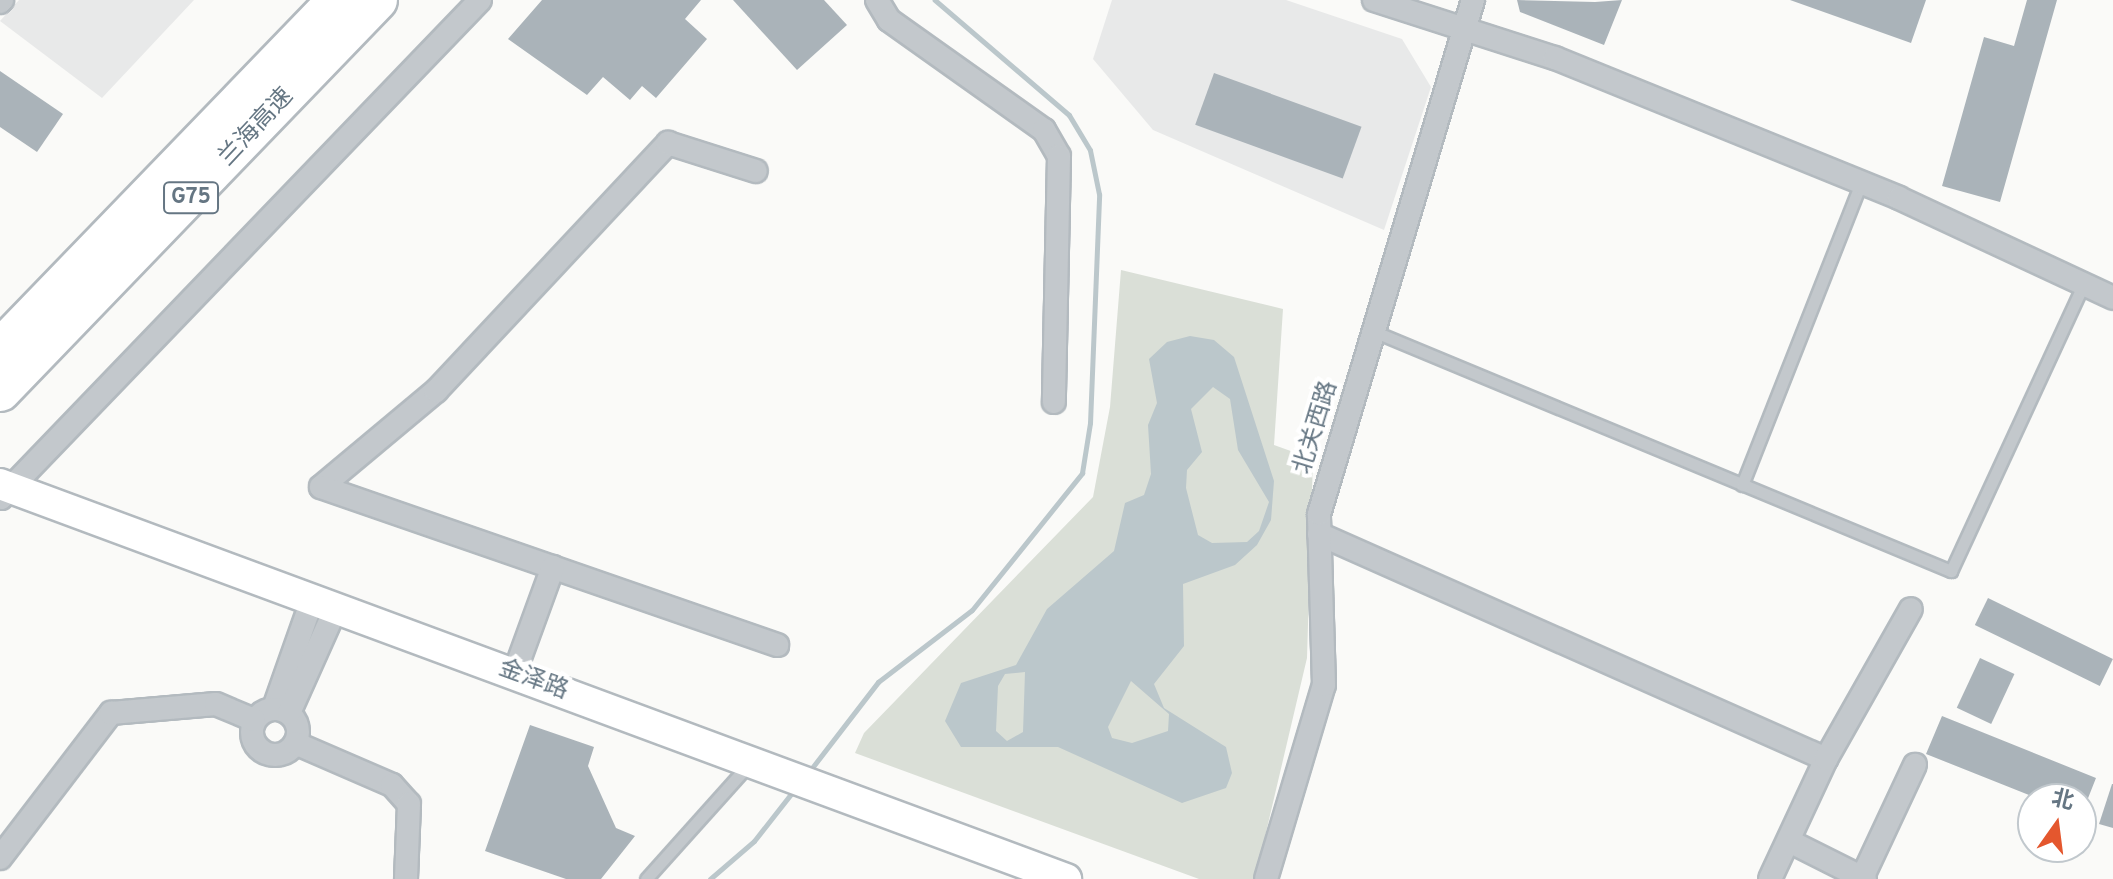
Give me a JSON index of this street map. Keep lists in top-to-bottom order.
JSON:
{
  "streets": {
    "highway": ["兰海高速", "G75"],
    "main road": ["金泽路"],
    "street": ["北关西路"]
  },
  "north": "top"
}
